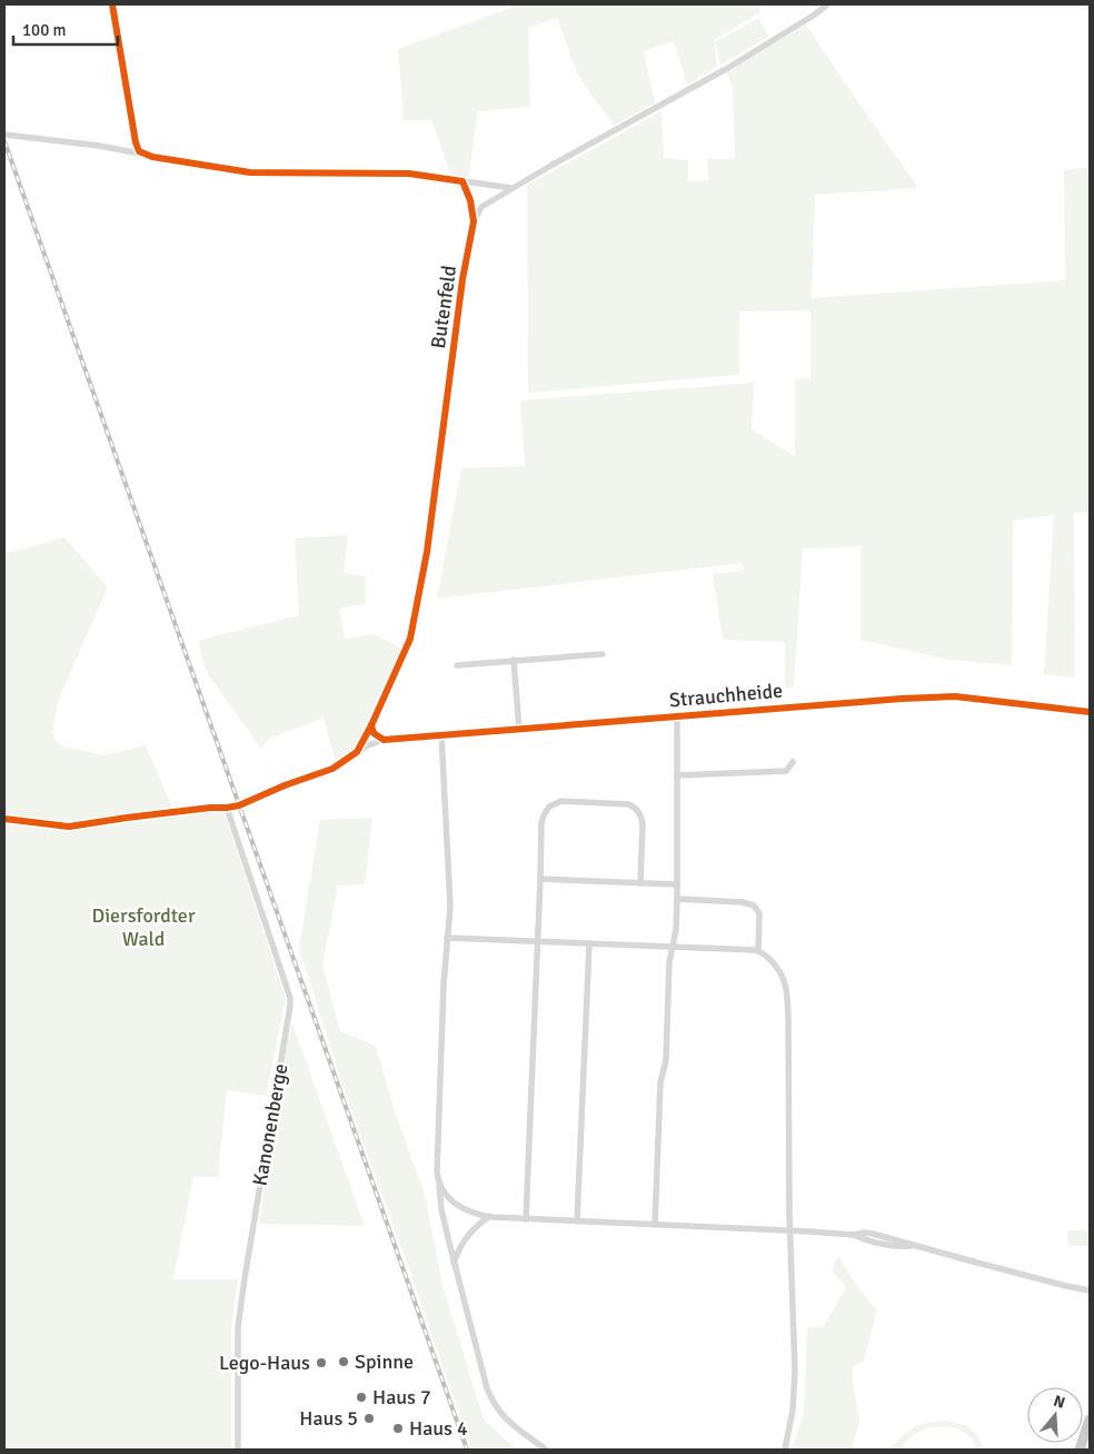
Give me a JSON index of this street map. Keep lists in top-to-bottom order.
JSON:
{
  "streets": {
    "street": ["Butenfeld", "Strauchheide", "Kanonenberge"]
  },
  "crossings": [
    ["Butenfeld", "Strauchheide"],
    ["Strauchheide", "Kanonenberge"]
  ],
  "parks": ["Diersfordter Wald"],
  "places": [
    "Spinne",
    "Lego-Haus",
    "Haus 7",
    "Haus 5",
    "Haus 4"
  ],
  "scale_bar": "100 m",
  "north": "top"
}
